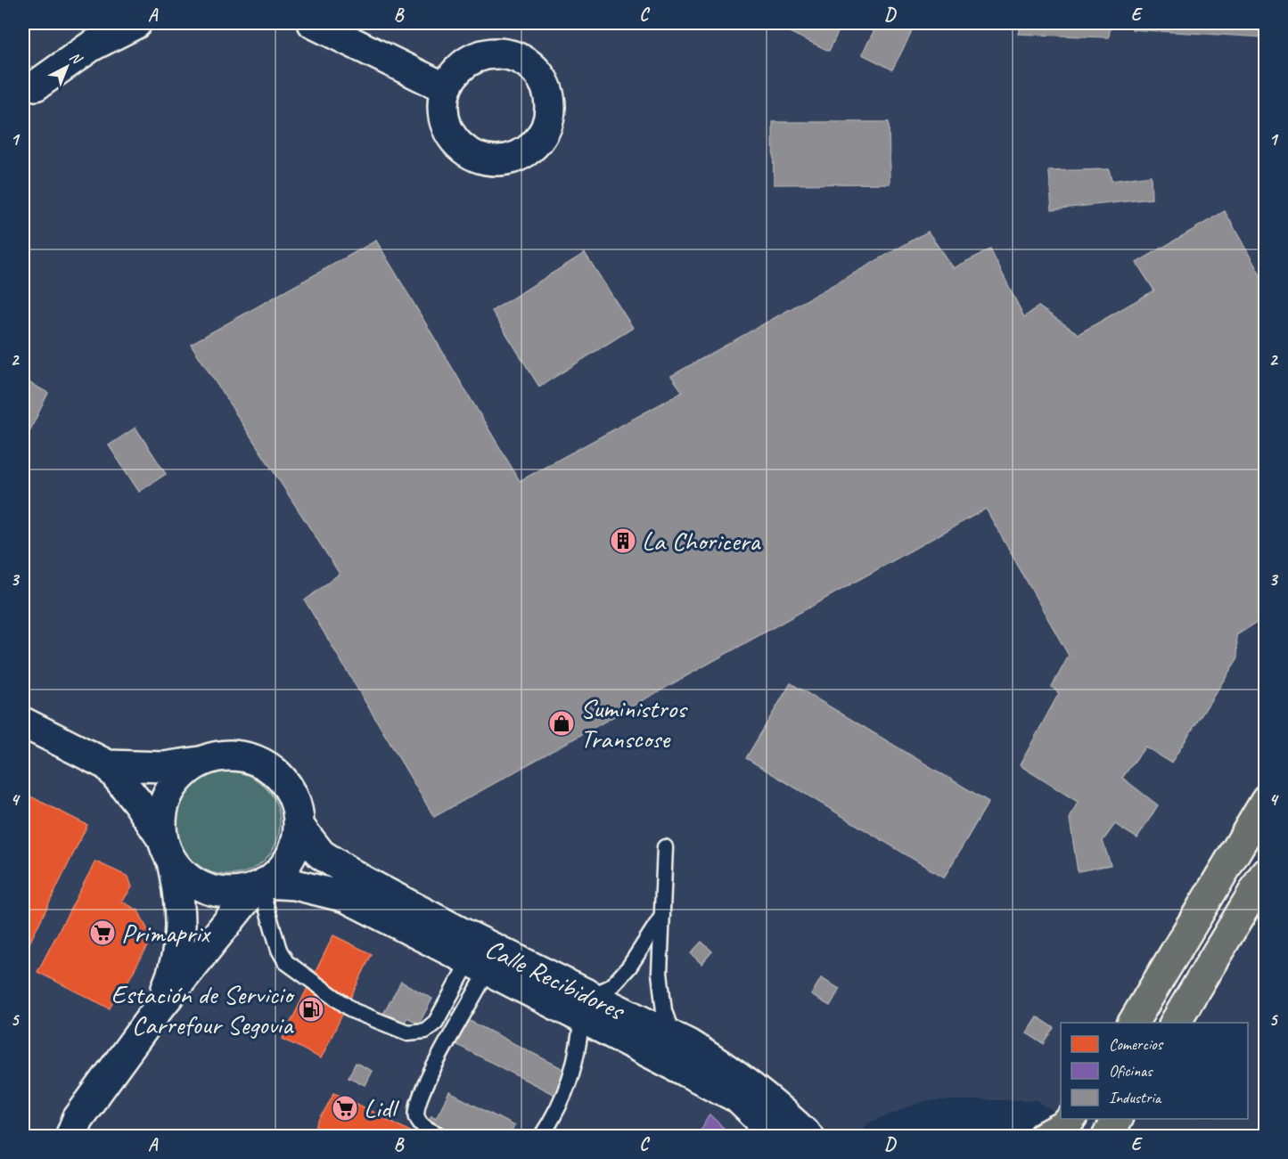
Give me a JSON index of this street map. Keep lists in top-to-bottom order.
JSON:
{
  "streets": {
    "street": ["Calle Recibidores"]
  },
  "places": {
    "building": ["La Choricera"],
    "shop": ["Suministros Transcose"],
    "supermarket": ["Primaprix", "Lidl"],
    "fuel station": ["Estación de Servicio Carrefour Segovia"]
  },
  "legend": ["Comercios", "Oficinas", "Industria"],
  "north": "top right",
  "grid": {
    "columns": [
      "A",
      "B",
      "C",
      "D",
      "E"
    ],
    "rows": [
      "1",
      "2",
      "3",
      "4",
      "5"
    ]
  }
}
